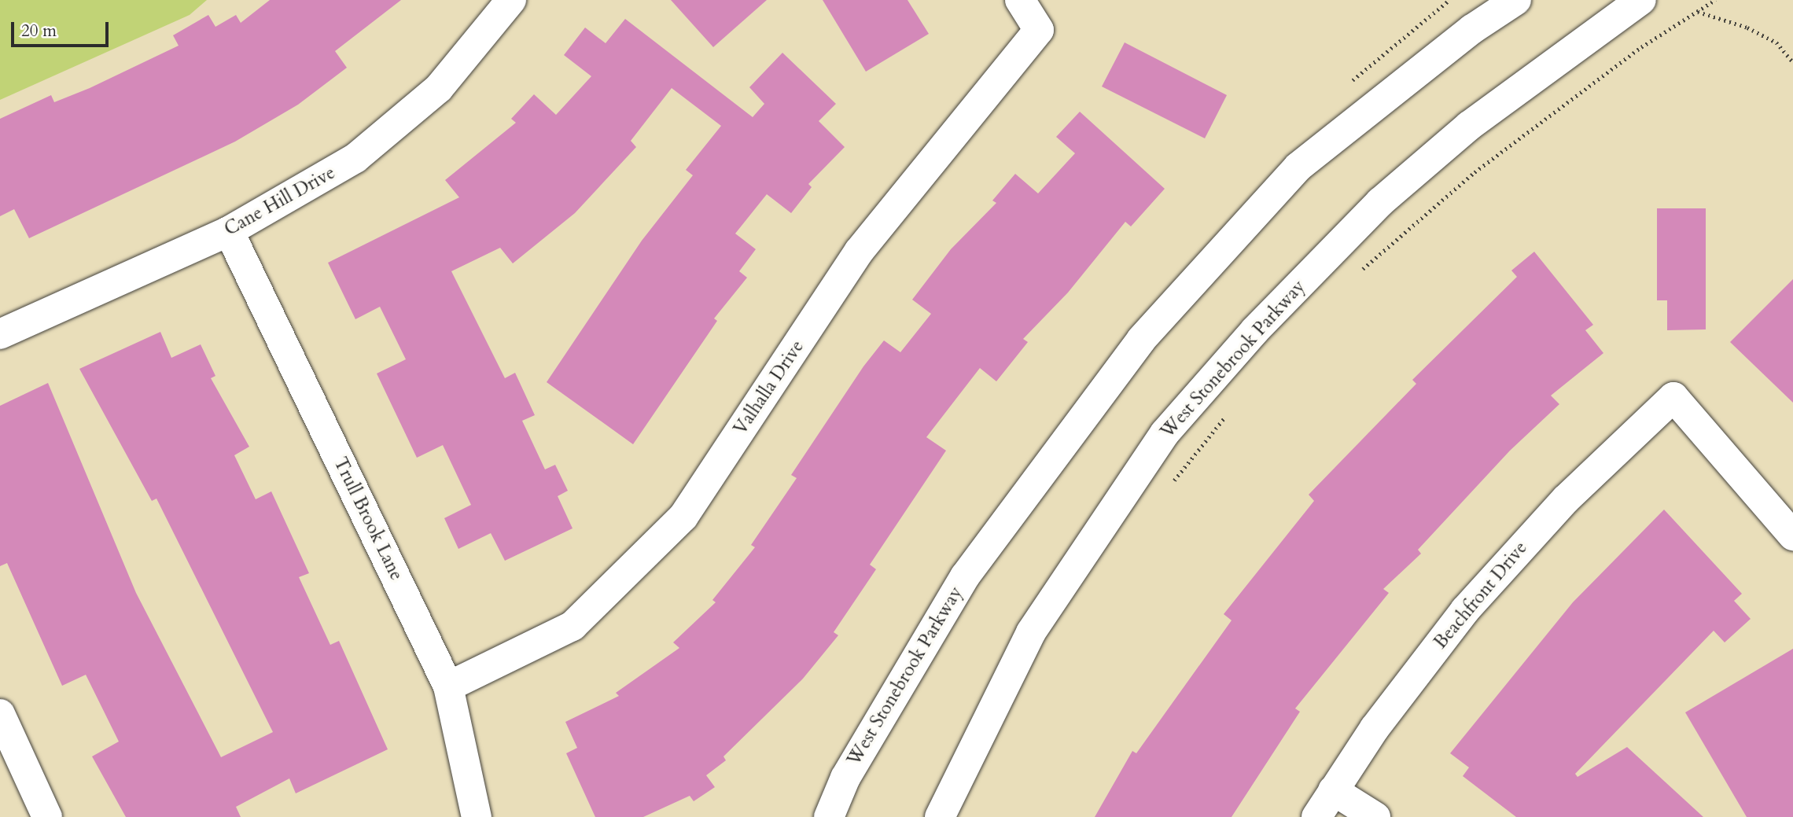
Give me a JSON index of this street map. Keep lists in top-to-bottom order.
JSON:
{
  "streets": {
    "street": [
      "Cane Hill Drive",
      "West Stonebrook Parkway",
      "Valhalla Drive",
      "Trull Brook Lane",
      "Beachfront Drive"
    ]
  },
  "crossings": [
    ["Cane Hill Drive", "Trull Brook Lane"],
    ["Valhalla Drive", "Trull Brook Lane"]
  ],
  "scale_bar": "20 m"
}
